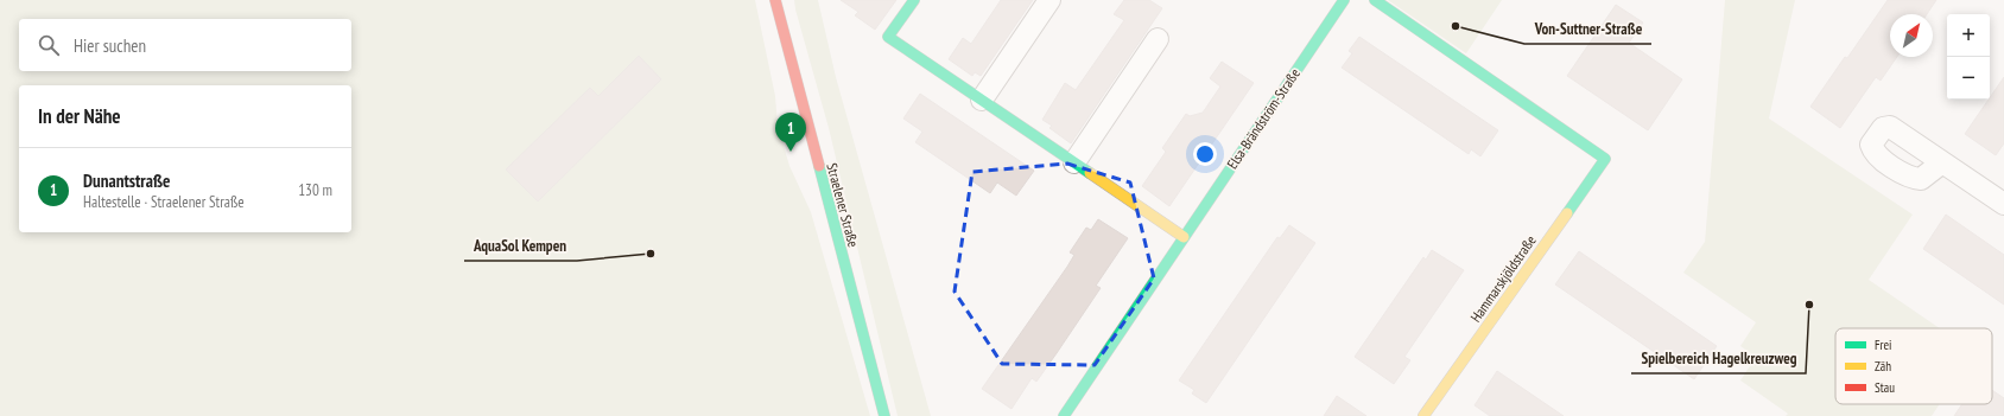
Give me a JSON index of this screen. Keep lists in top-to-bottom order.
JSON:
{
  "streets": {
    "street": ["Elsa-Brändström-Straße", "Straelener Straße", "Hammarskjöldstraße"]
  },
  "places": ["Von-Suttner-Straße", "AquaSol Kempen", "Spielbereich Hagelkreuzweg"],
  "legend": ["Frei", "Zäh", "Stau"],
  "north": "top right",
  "page": {
    "map_buttons": ["+", "−"],
    "search": "Hier suchen",
    "heading": "In der Nähe",
    "pins": "1",
    "list": [
      {
        "mark": "1",
        "name": "Dunantstraße",
        "note": "Haltestelle · Straelener Straße",
        "value": "130 m"
      }
    ]
  }
}
